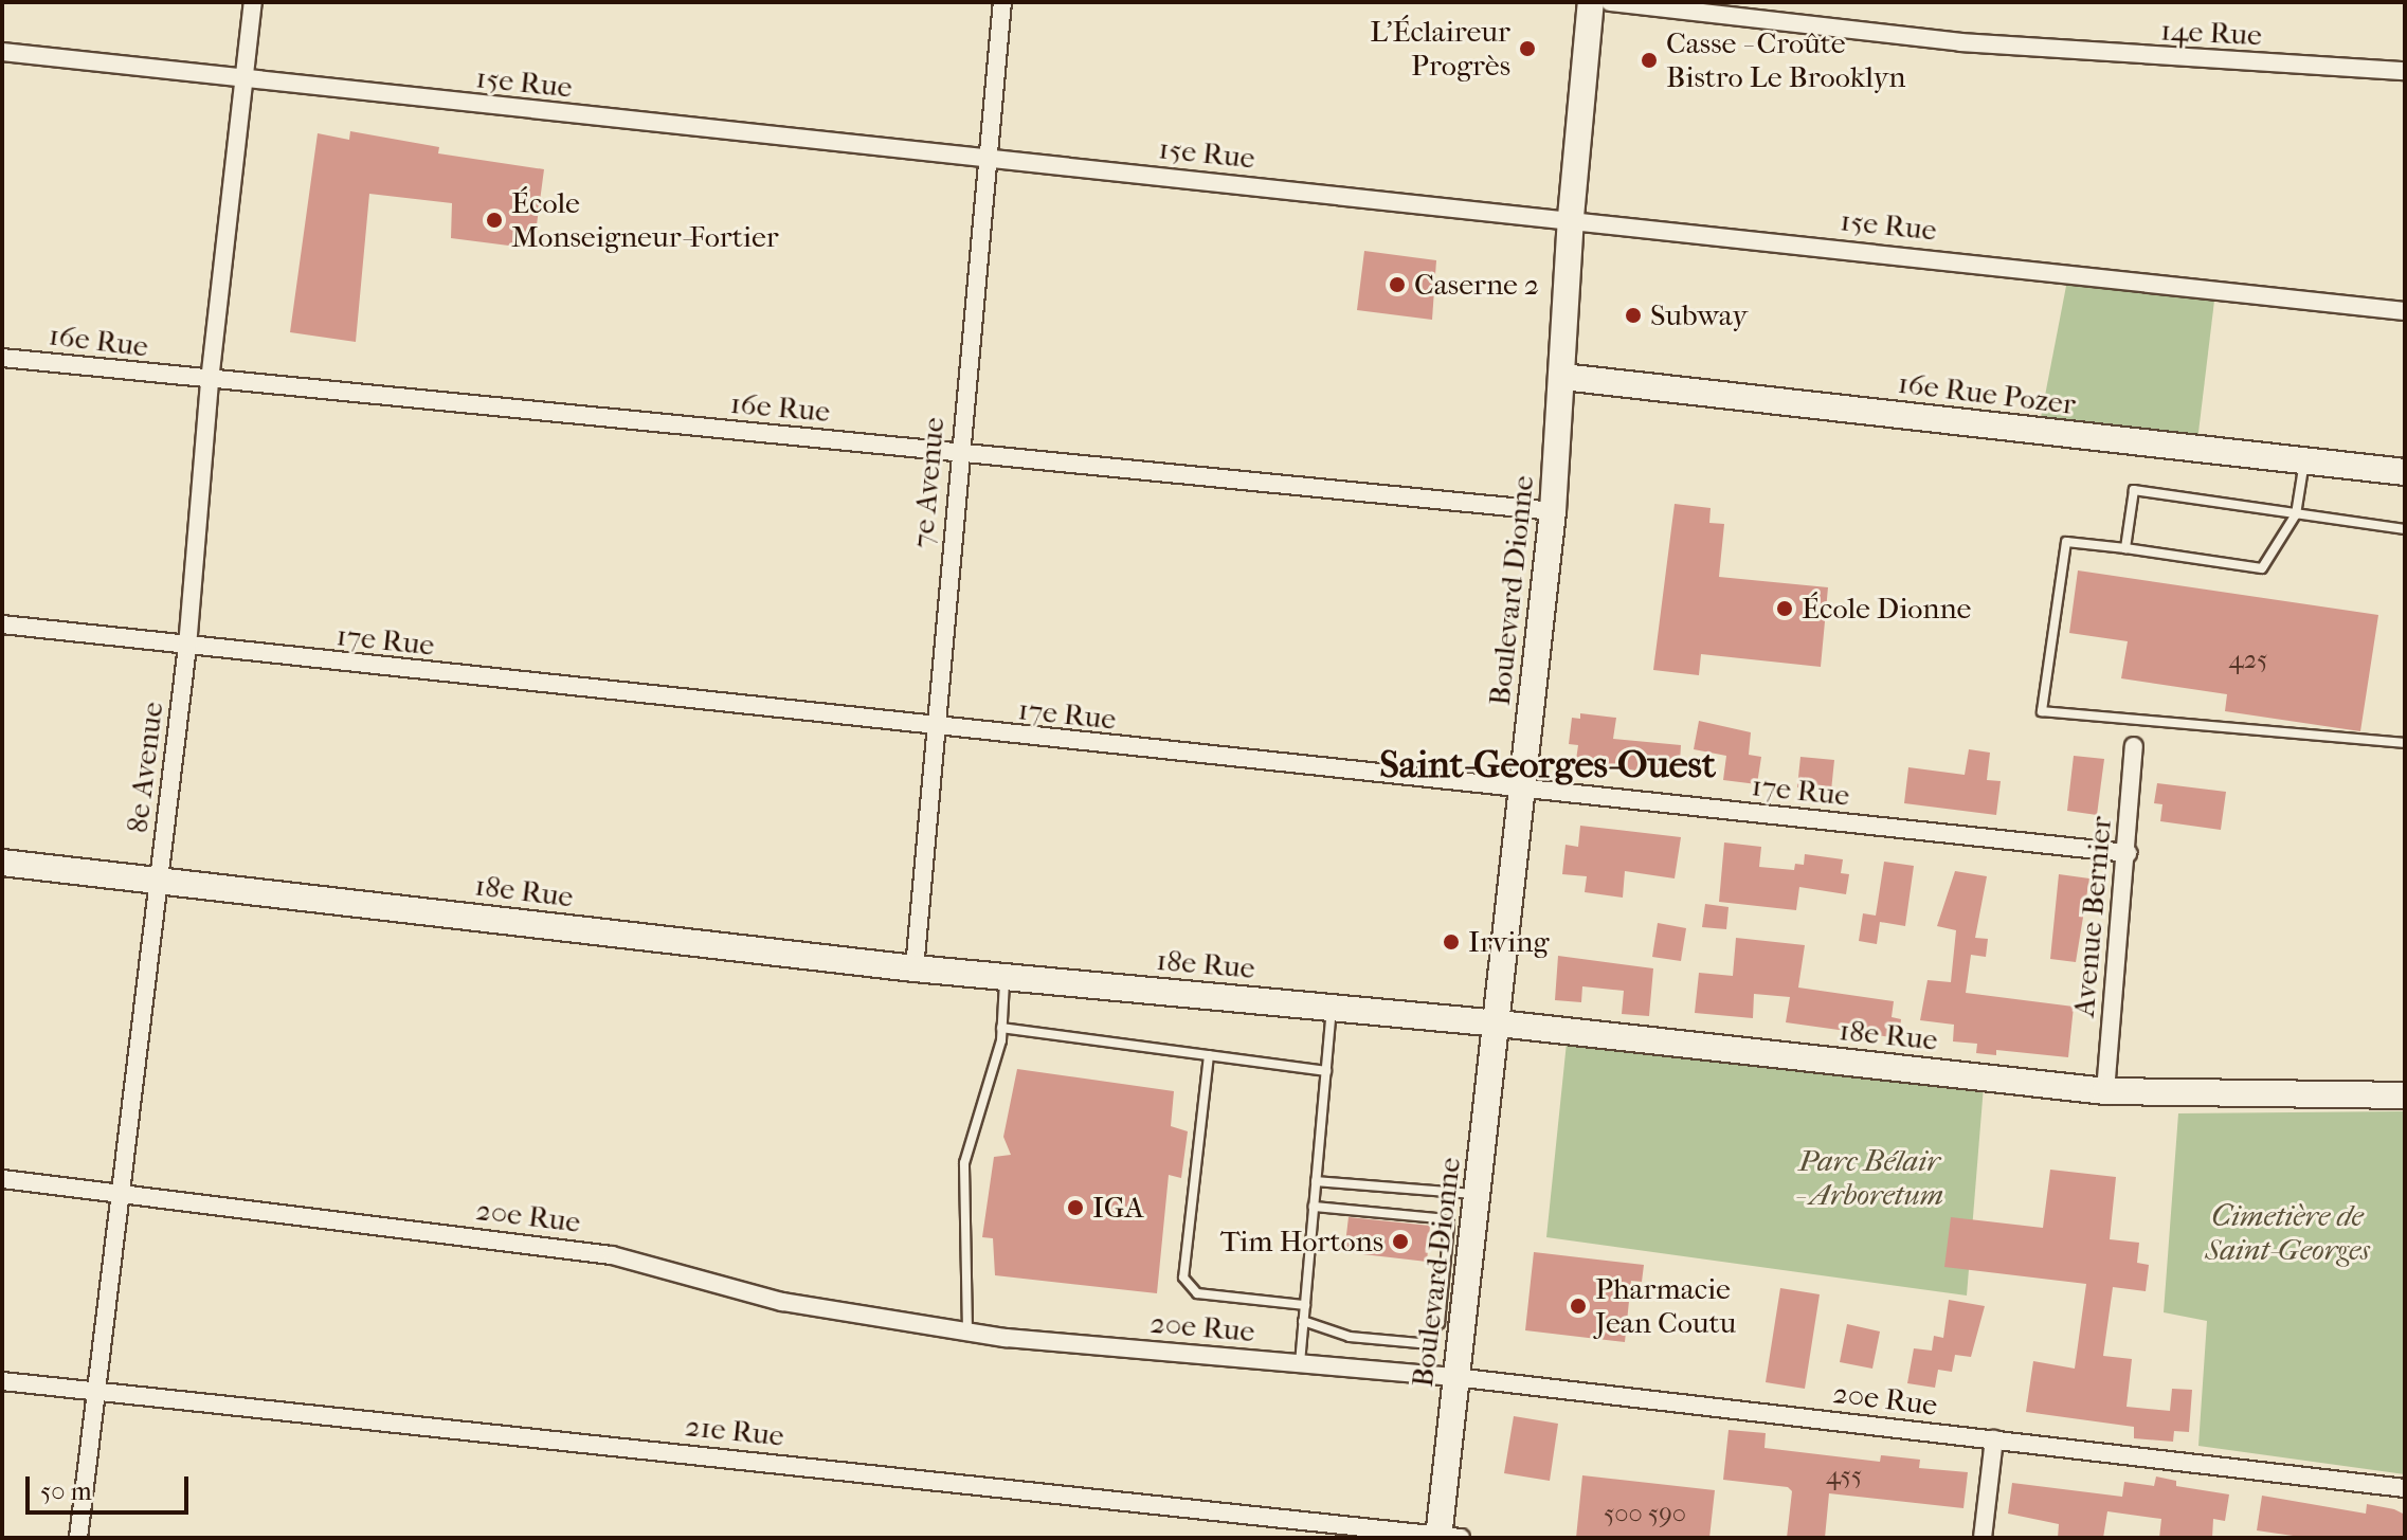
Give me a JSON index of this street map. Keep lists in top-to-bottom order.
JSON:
{
  "streets": {
    "street": [
      "14e Rue",
      "15e Rue",
      "16e Rue",
      "16e Rue Pozer",
      "7e Avenue",
      "Boulevard Dionne",
      "17e Rue",
      "8e Avenue",
      "18e Rue",
      "Avenue Bernier",
      "20e Rue",
      "21e Rue"
    ]
  },
  "crossings": [
    ["15e Rue", "7e Avenue"],
    ["15e Rue", "Boulevard Dionne"],
    ["15e Rue", "8e Avenue"],
    ["16e Rue", "7e Avenue"],
    ["16e Rue", "Boulevard Dionne"],
    ["16e Rue", "8e Avenue"],
    ["16e Rue Pozer", "Boulevard Dionne"],
    ["7e Avenue", "17e Rue"],
    ["7e Avenue", "18e Rue"],
    ["Boulevard Dionne", "17e Rue"],
    ["Boulevard Dionne", "18e Rue"],
    ["Boulevard Dionne", "20e Rue"],
    ["Boulevard Dionne", "21e Rue"],
    ["17e Rue", "8e Avenue"],
    ["17e Rue", "Avenue Bernier"],
    ["8e Avenue", "18e Rue"],
    ["8e Avenue", "20e Rue"],
    ["8e Avenue", "21e Rue"],
    ["18e Rue", "Avenue Bernier"]
  ],
  "districts": ["Saint-Georges-Ouest"],
  "parks": ["Parc Bélair - Arboretum", "Cimetière de Saint-Georges"],
  "places": [
    "L'Éclaireur Progrès",
    "Casse - Croûte Bistro Le Brooklyn",
    "École Monseigneur-Fortier",
    "Caserne 2",
    "Subway",
    "École Dionne",
    "Irving",
    "IGA",
    "Tim Hortons",
    "Pharmacie Jean Coutu"
  ],
  "house_numbers": ["425", "455", "500 590"],
  "scale_bar": "50 m"
}
